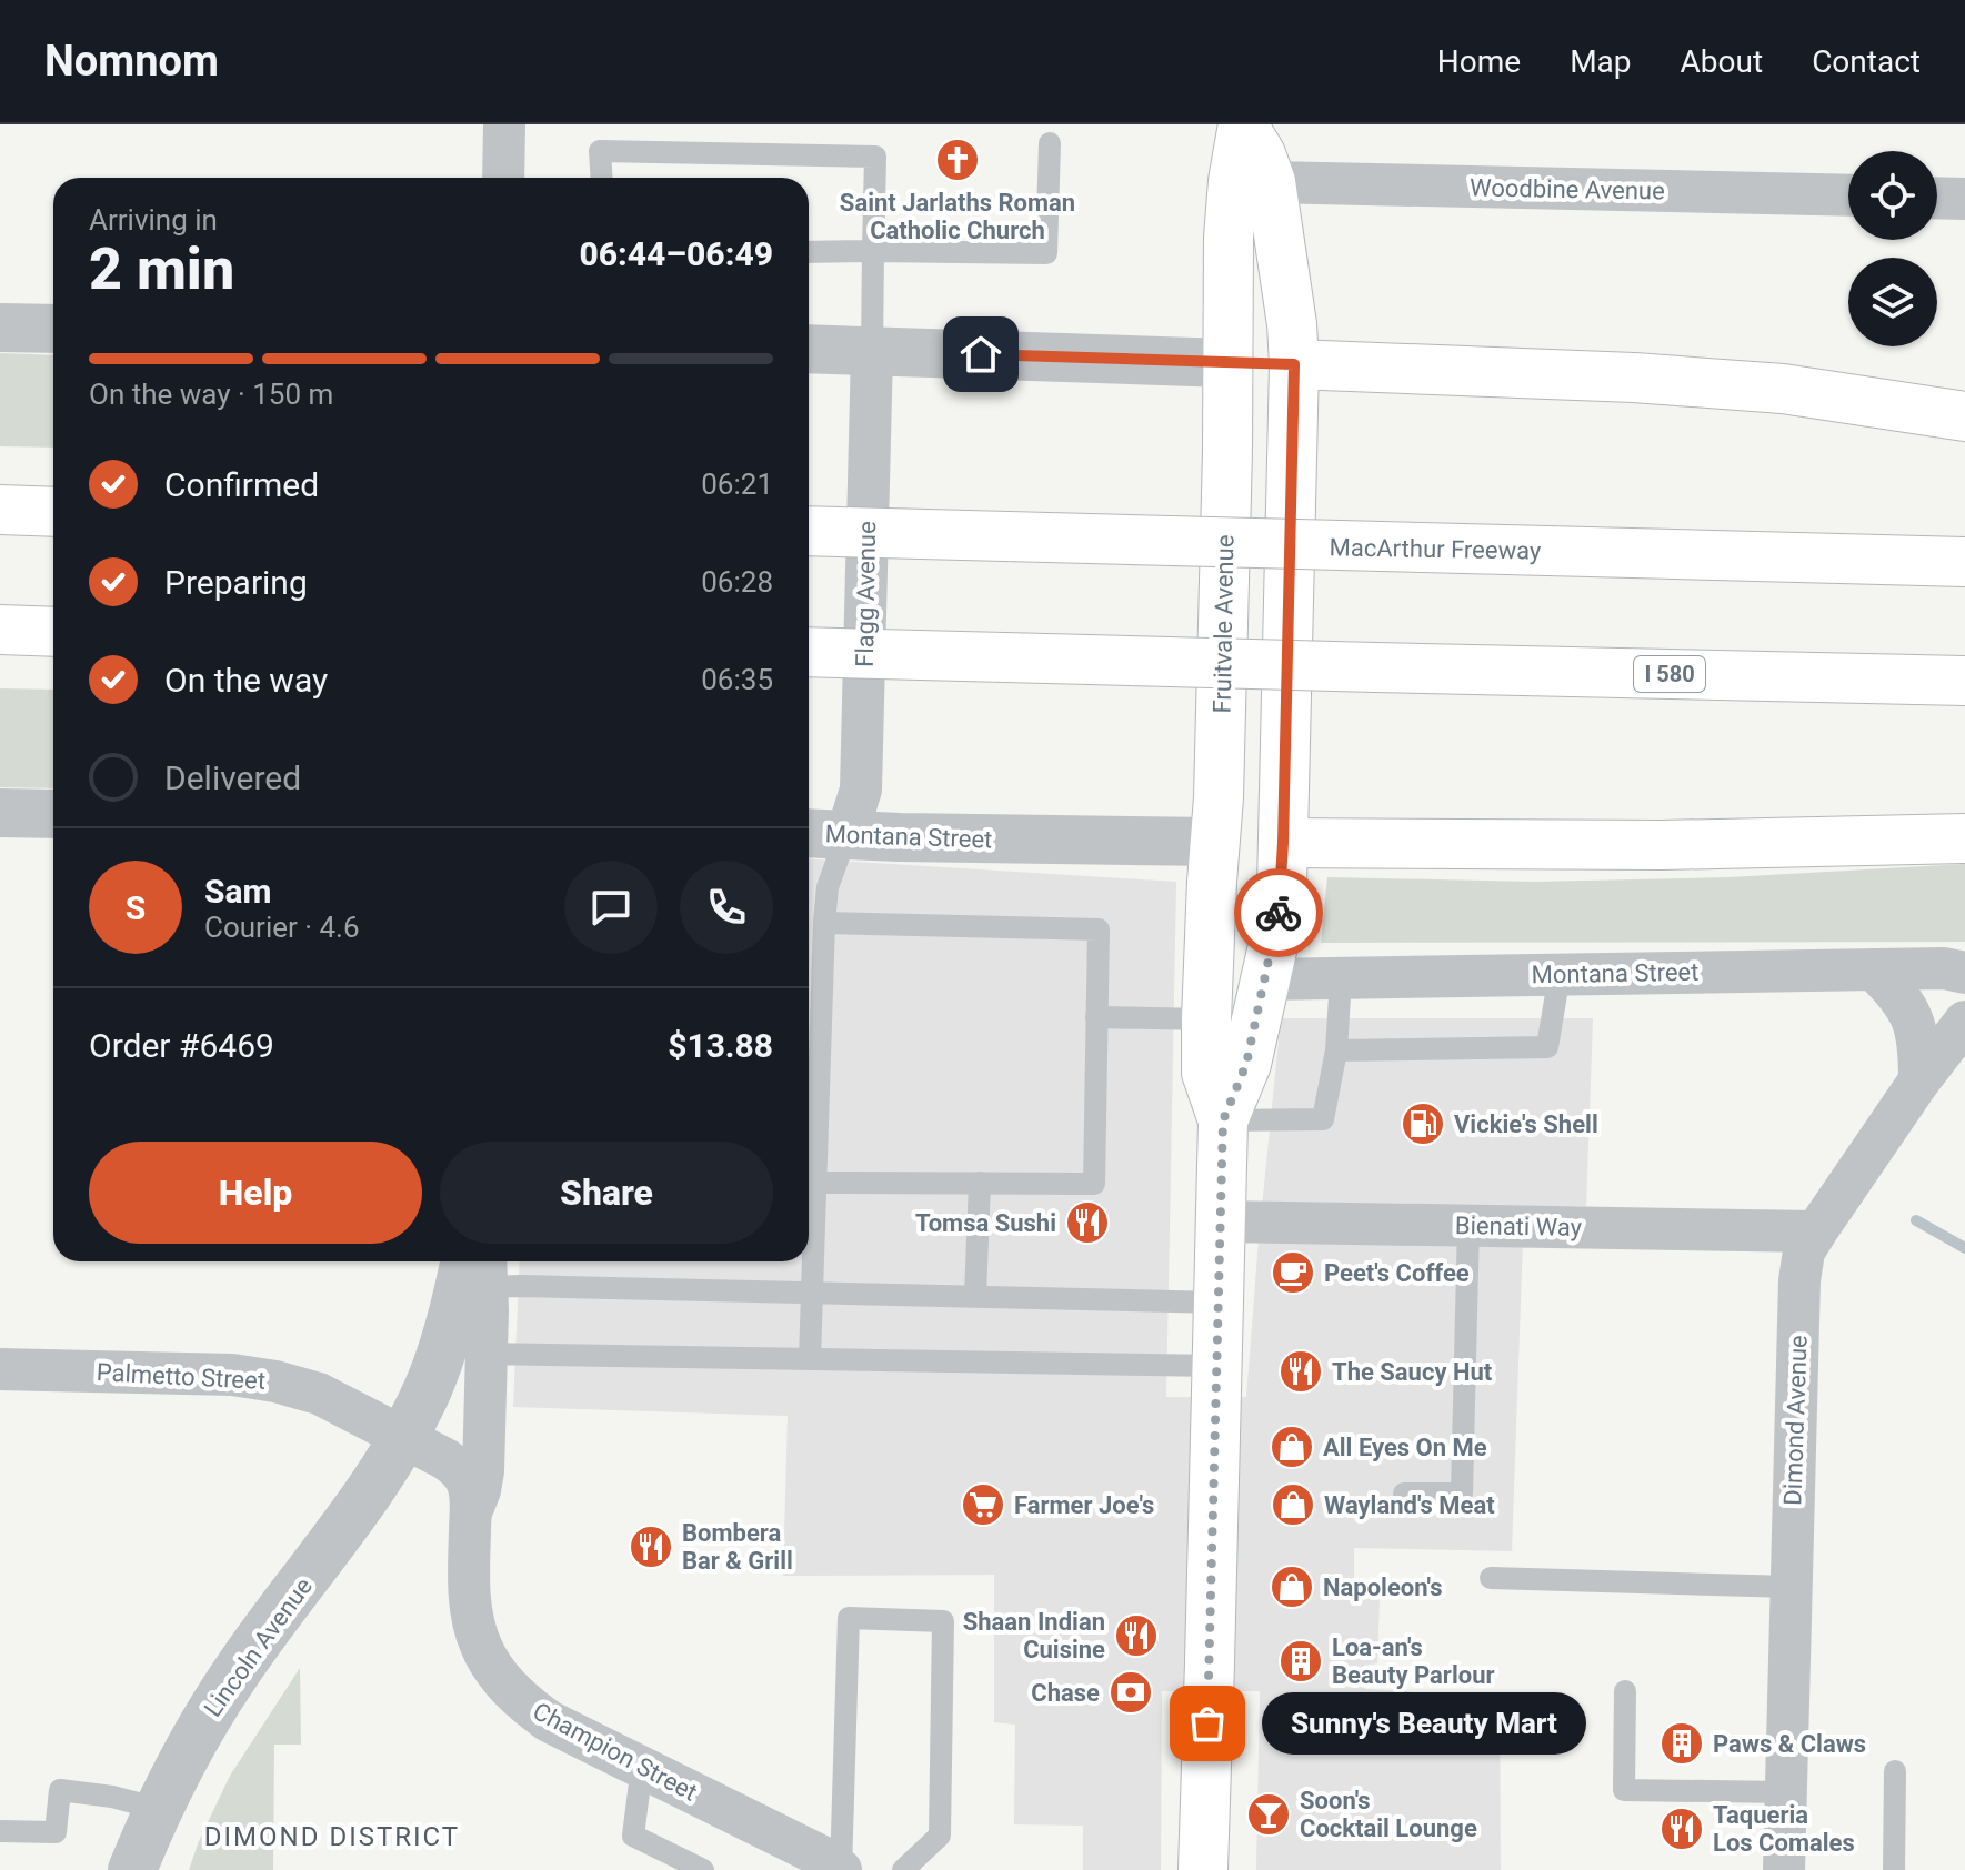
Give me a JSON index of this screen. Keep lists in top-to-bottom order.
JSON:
{
  "streets": {
    "main road": [
      "MacArthur Freeway",
      "Fruitvale Avenue",
      "I 580",
      "Montana Street"
    ],
    "street": [
      "Woodbine Avenue",
      "Flagg Avenue",
      "Bienati Way",
      "Palmetto Street",
      "Dimond Avenue",
      "Lincoln Avenue",
      "Champion Street"
    ]
  },
  "crossings": [
    ["Woodbine Avenue", "Fruitvale Avenue"],
    ["Flagg Avenue", "Montana Street"],
    ["Fruitvale Avenue", "Montana Street"],
    ["Fruitvale Avenue", "Bienati Way"],
    ["Bienati Way", "Dimond Avenue"],
    ["Palmetto Street", "Lincoln Avenue"],
    ["Palmetto Street", "Champion Street"],
    ["Lincoln Avenue", "Champion Street"]
  ],
  "districts": ["DIMOND DISTRICT"],
  "places": {
    "church": ["Saint Jarlaths Roman Catholic Church"],
    "fuel station": ["Vickie's Shell"],
    "restaurant": [
      "Tomsa Sushi",
      "The Saucy Hut",
      "Bombera Bar & Grill",
      "Shaan Indian Cuisine",
      "Taqueria Los Comales"
    ],
    "cafe": ["Peet's Coffee"],
    "shop": ["All Eyes On Me", "Wayland's Meat", "Napoleon's"],
    "supermarket": ["Farmer Joe's"],
    "building": ["Loa-an's Beauty Parlour", "Paws & Claws"],
    "bank": ["Chase"],
    "other": ["Sunny's Beauty Mart"],
    "bar": ["Soon's Cocktail Lounge"]
  },
  "page": {
    "header": "Nomnom",
    "nav": [
      "Home",
      "Map",
      "About",
      "Contact"
    ],
    "heading": ["2 min", "Arriving in", "06:44–06:49"],
    "panel": [
      "Sam",
      "Courier · 4.6",
      "Order #6469",
      "$13.88"
    ],
    "bar": "On the way · 150 m",
    "list": [
      ["Confirmed", "06:21"],
      ["Preparing", "06:28"],
      ["On the way", "06:35"],
      "Delivered"
    ],
    "round": "S",
    "buttons": ["Help", "Share"],
    "bubble": "Sunny's Beauty Mart"
  }
}
